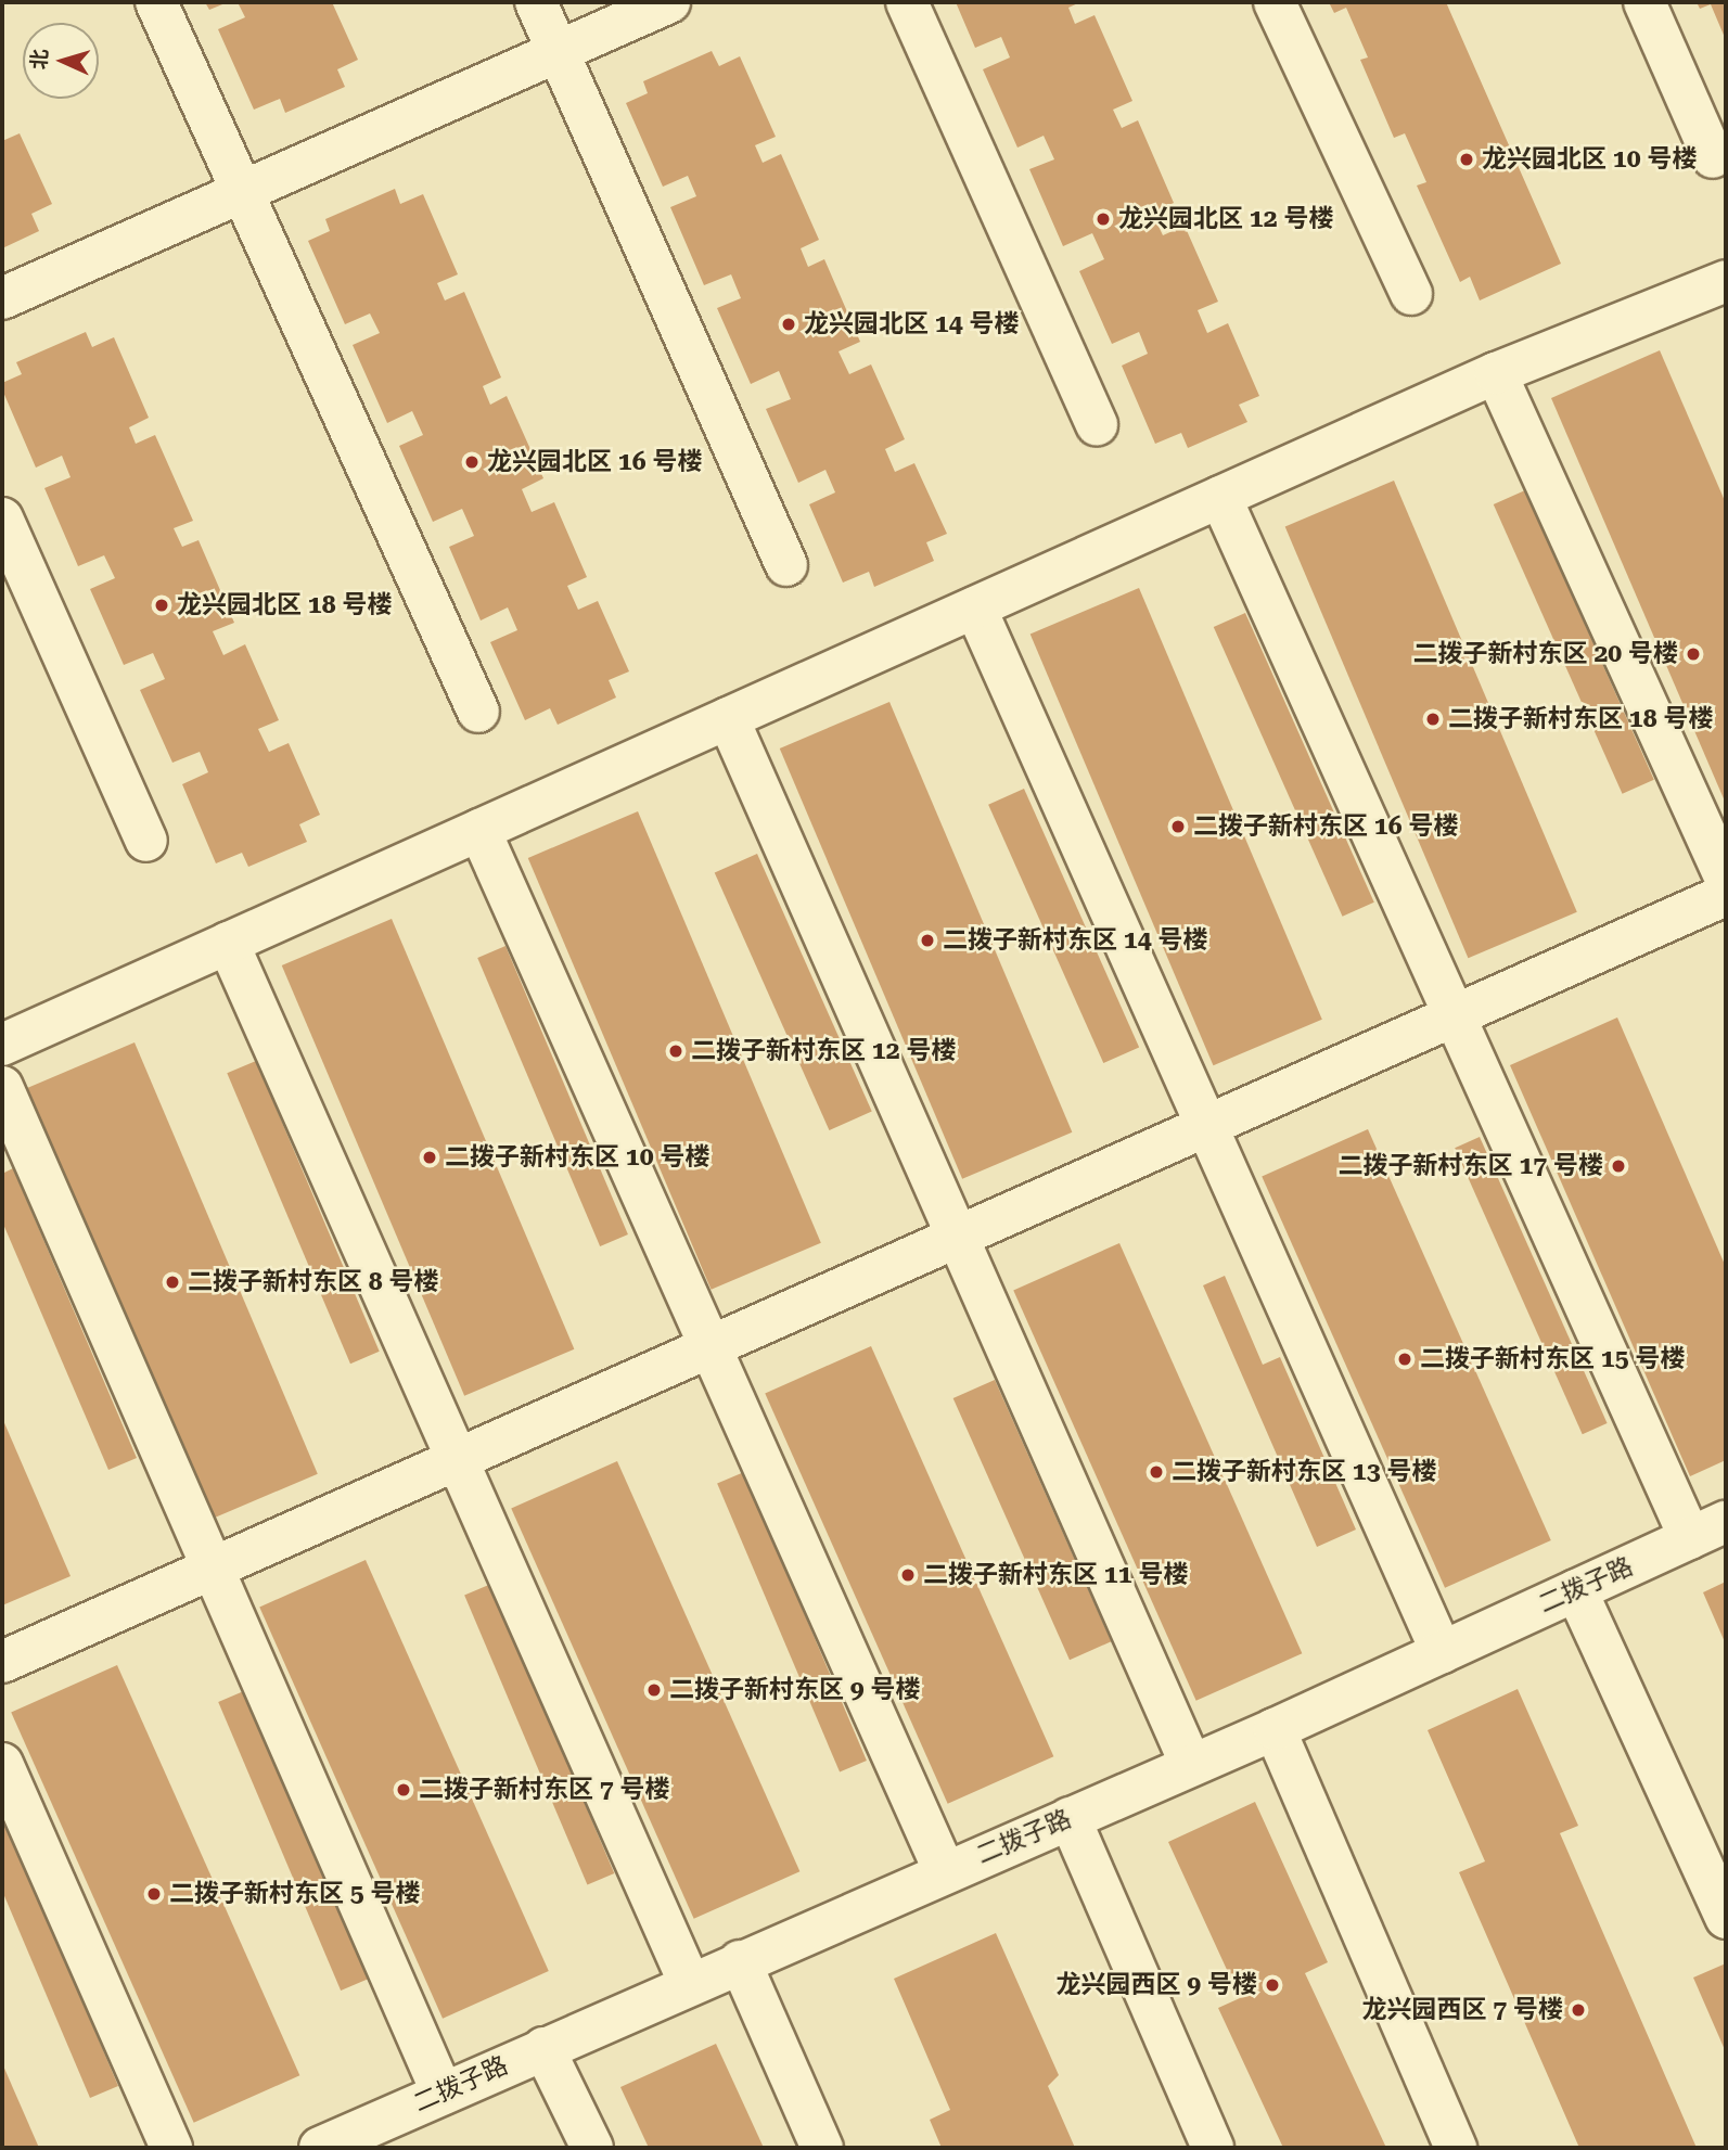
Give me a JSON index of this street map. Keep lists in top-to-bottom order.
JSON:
{
  "streets": {
    "street": ["二拨子路"]
  },
  "places": [
    "龙兴园北区 10 号楼",
    "龙兴园北区 12 号楼",
    "龙兴园北区 14 号楼",
    "龙兴园北区 16 号楼",
    "龙兴园北区 18 号楼",
    "二拨子新村东区 20 号楼",
    "二拨子新村东区 18 号楼",
    "二拨子新村东区 16 号楼",
    "二拨子新村东区 14 号楼",
    "二拨子新村东区 12 号楼",
    "二拨子新村东区 10 号楼",
    "二拨子新村东区 17 号楼",
    "二拨子新村东区 8 号楼",
    "二拨子新村东区 15 号楼",
    "二拨子新村东区 13 号楼",
    "二拨子新村东区 11 号楼",
    "二拨子新村东区 9 号楼",
    "二拨子新村东区 7 号楼",
    "二拨子新村东区 5 号楼",
    "龙兴园西区 9 号楼",
    "龙兴园西区 7 号楼"
  ],
  "north": "left"
}
